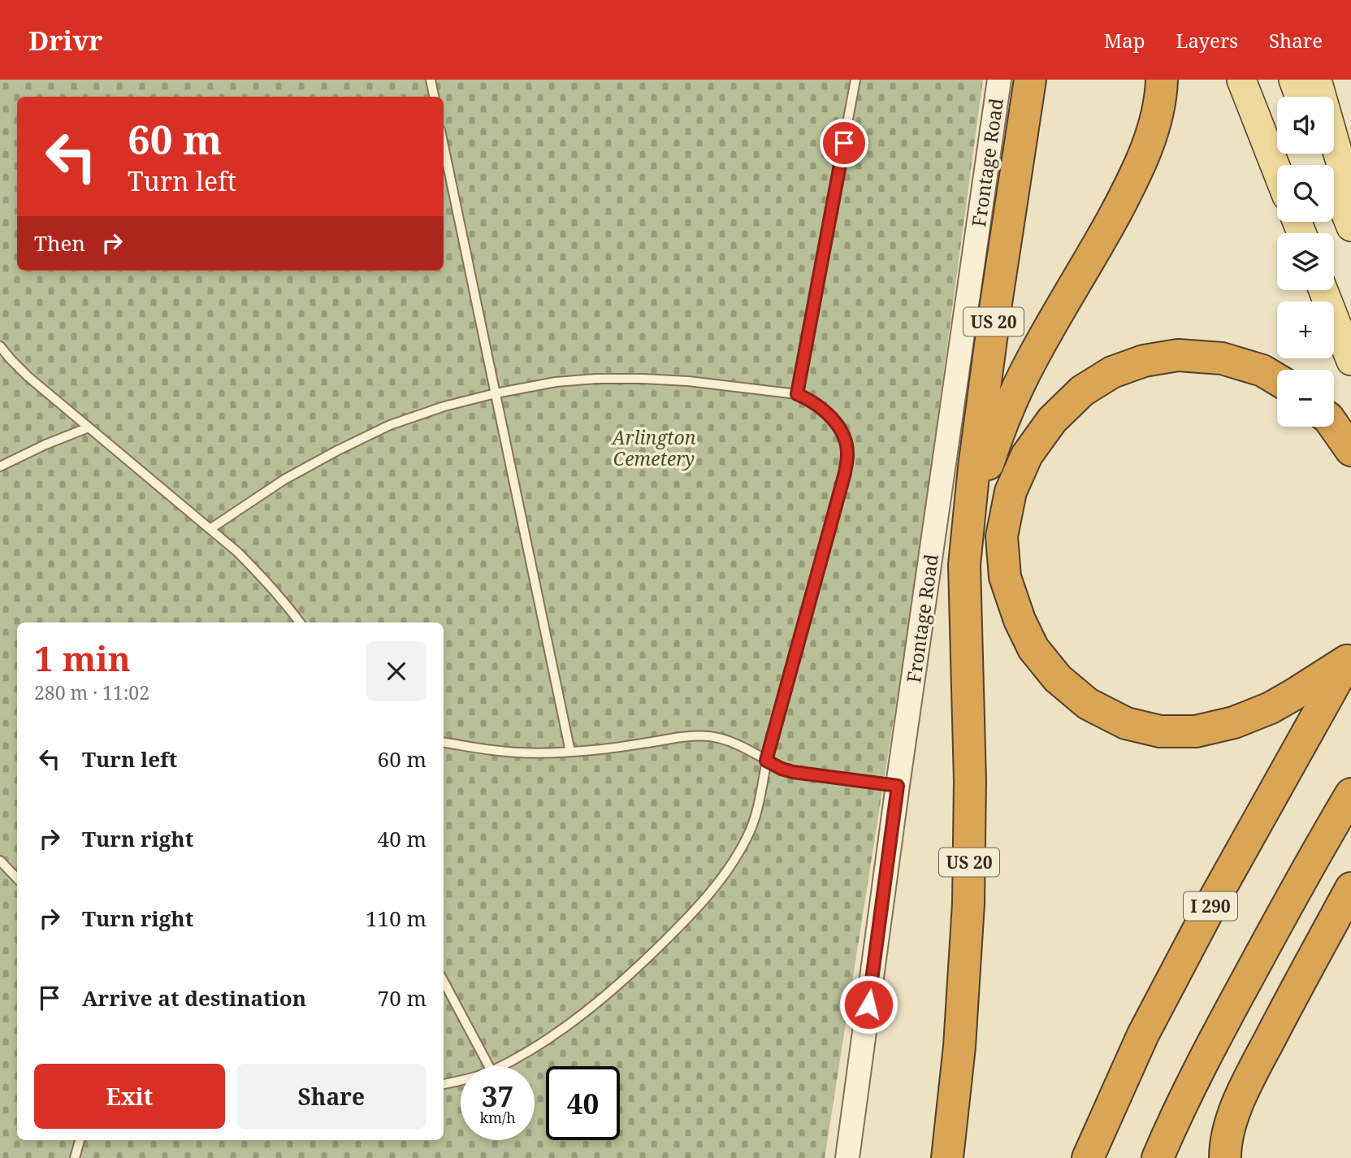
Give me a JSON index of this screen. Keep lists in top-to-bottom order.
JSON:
{
  "streets": {
    "highway": ["US 20", "I 290"],
    "street": ["Frontage Road"]
  },
  "parks": ["Arlington Cemetery"],
  "page": {
    "header": "Drivr",
    "nav": ["Map", "Layers", "Share"],
    "map_buttons": ["+", "−"],
    "turn": ["60 m", "Turn left"],
    "then": "Then",
    "heading": ["1 min", "280 m · 11:02"],
    "list": [
      {
        "name": "Turn left",
        "value": "60 m"
      },
      {
        "name": "Turn right",
        "value": "40 m"
      },
      {
        "name": "Turn right",
        "value": "110 m"
      },
      {
        "name": "Arrive at destination",
        "value": "70 m"
      }
    ],
    "buttons": ["Exit", "Share"],
    "speed": "37 km/h",
    "limit": "40"
  }
}
